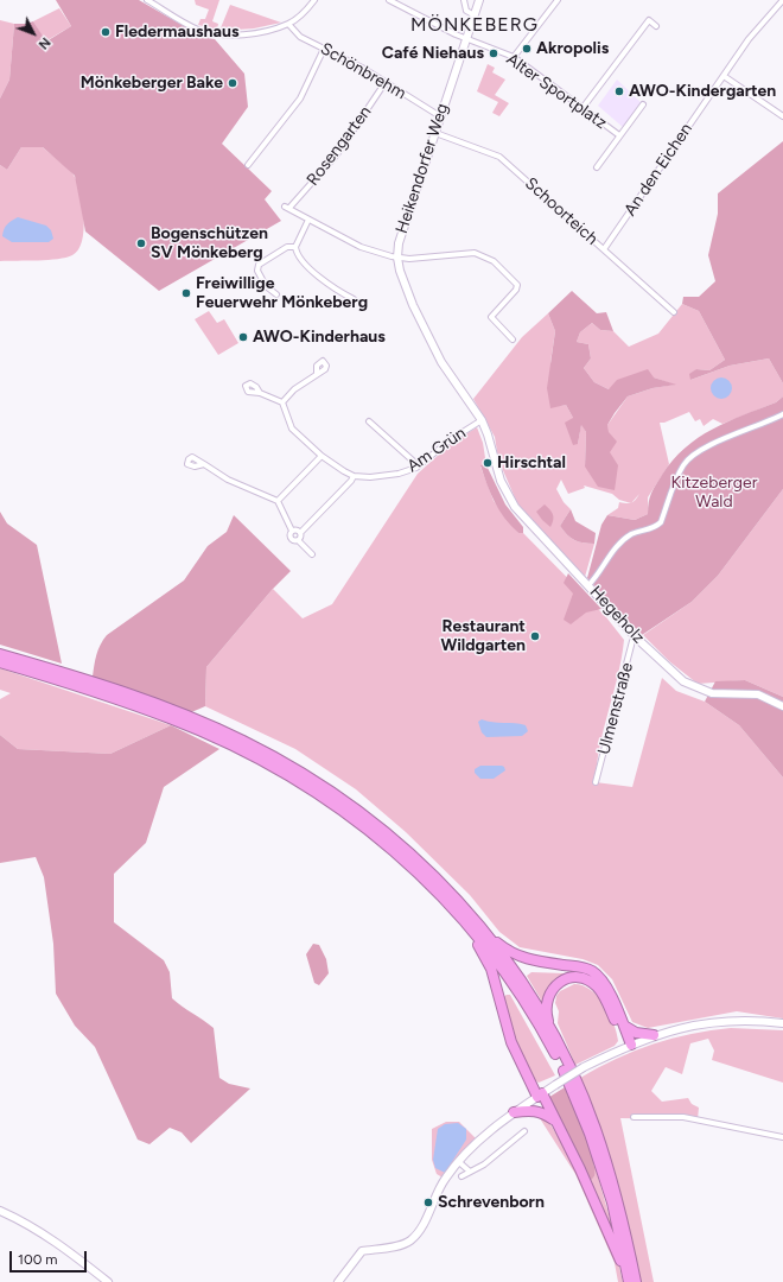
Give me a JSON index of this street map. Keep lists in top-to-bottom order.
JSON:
{
  "streets": {
    "street": [
      "Schönbrehm",
      "Alter Sportplatz",
      "Rosengarten",
      "Heikendorfer Weg",
      "An den Eichen",
      "Schoorteich",
      "Am Grün",
      "Hegeholz",
      "Ulmenstraße"
    ]
  },
  "crossings": [
    ["Schönbrehm", "Rosengarten"],
    ["Schönbrehm", "Heikendorfer Weg"],
    ["Alter Sportplatz", "Heikendorfer Weg"],
    ["Heikendorfer Weg", "Schoorteich"],
    ["Heikendorfer Weg", "Am Grün"],
    ["Heikendorfer Weg", "Hegeholz"],
    ["An den Eichen", "Schoorteich"],
    ["Hegeholz", "Ulmenstraße"]
  ],
  "districts": ["MÖNKEBERG"],
  "parks": ["Kitzeberger Wald"],
  "places": [
    "Fledermaushaus",
    "Akropolis",
    "Café Niehaus",
    "Mönkeberger Bake",
    "AWO-Kindergarten",
    "Bogenschützen SV Mönkeberg",
    "Freiwillige Feuerwehr Mönkeberg",
    "AWO-Kinderhaus",
    "Hirschtal",
    "Restaurant Wildgarten",
    "Schrevenborn"
  ],
  "scale_bar": "100 m",
  "north": "bottom right"
}
